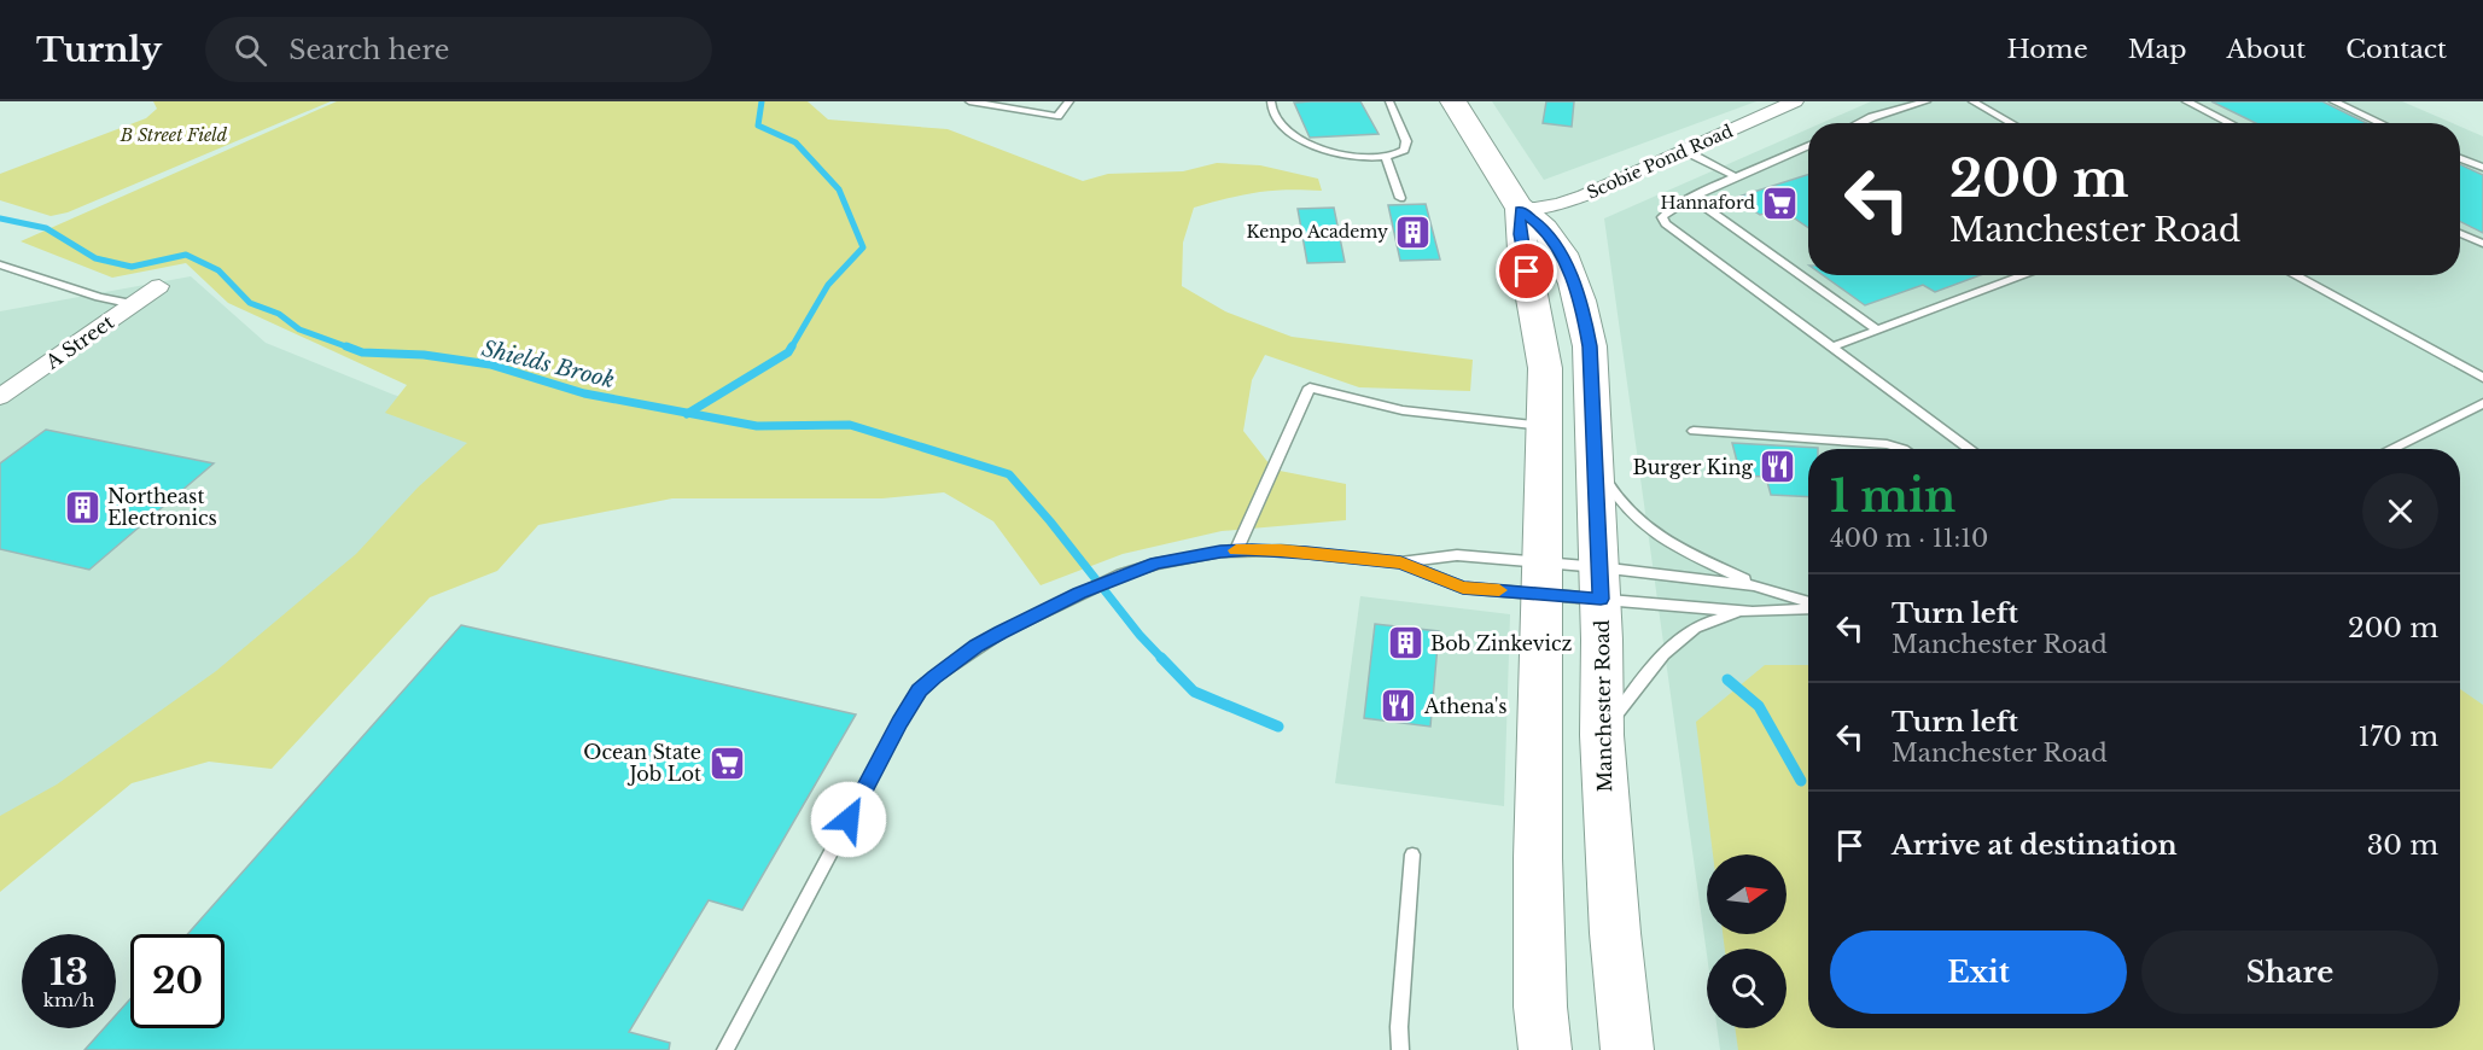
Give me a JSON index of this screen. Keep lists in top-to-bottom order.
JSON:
{
  "streets": {
    "main road": ["Manchester Road"],
    "street": ["Scobie Pond Road", "A Street"]
  },
  "crossings": [
    ["Scobie Pond Road", "Manchester Road"]
  ],
  "water": ["Shields Brook"],
  "parks": ["B Street Field"],
  "places": {
    "supermarket": ["Hannaford", "Ocean State Job Lot"],
    "building": ["Kenpo Academy", "Northeast Electronics", "Bob Zinkevicz"],
    "restaurant": ["Burger King", "Athena's"]
  },
  "north": "right",
  "page": {
    "header": "Turnly",
    "search": "Search here",
    "nav": [
      "Home",
      "Map",
      "About",
      "Contact"
    ],
    "turn": ["200 m", "Manchester Road"],
    "heading": ["1 min", "400 m · 11:10"],
    "list": [
      {
        "name": "Turn left",
        "note": "Manchester Road",
        "value": "200 m"
      },
      {
        "name": "Turn left",
        "note": "Manchester Road",
        "value": "170 m"
      },
      {
        "name": "Arrive at destination",
        "value": "30 m"
      }
    ],
    "buttons": ["Exit", "Share"],
    "speed": "13 km/h",
    "limit": "20"
  }
}
